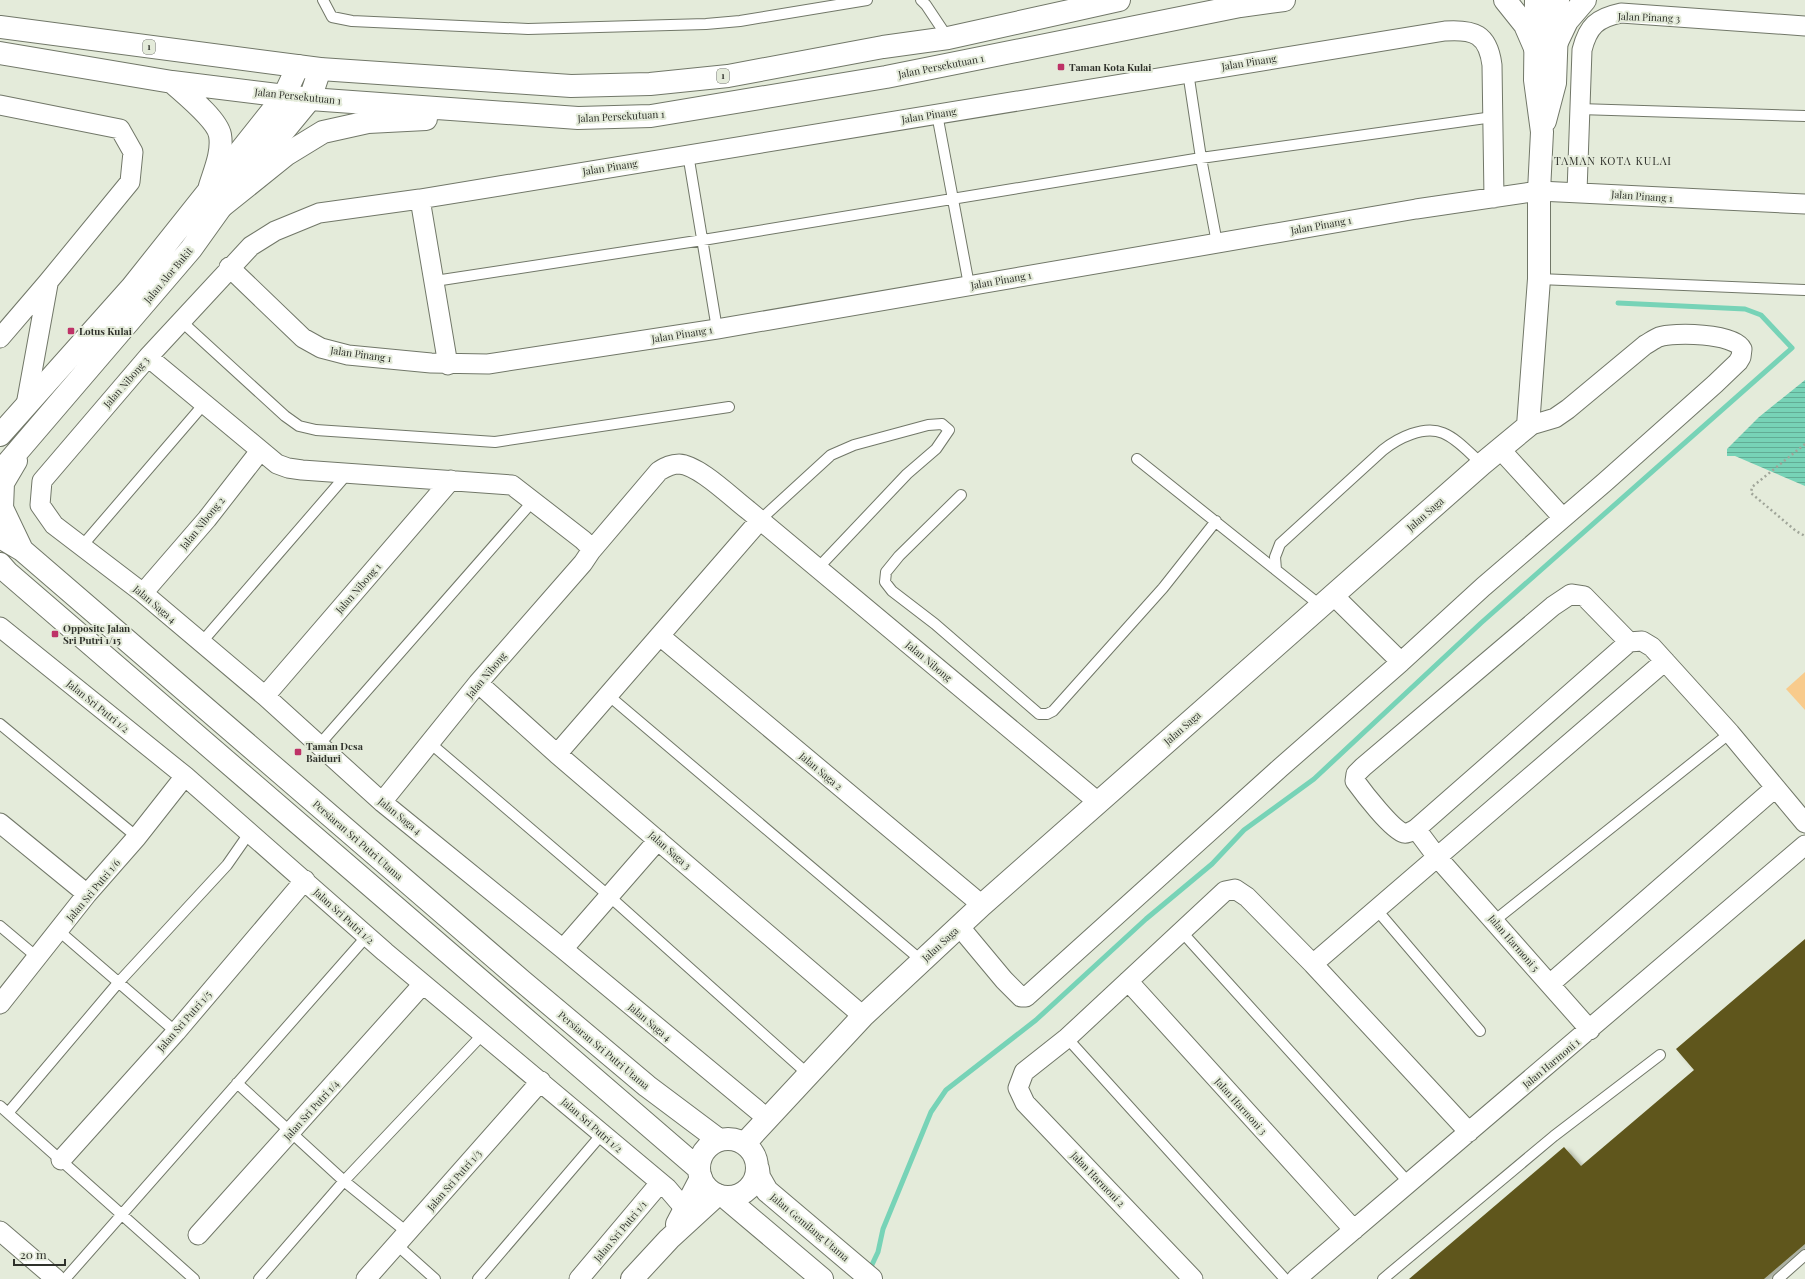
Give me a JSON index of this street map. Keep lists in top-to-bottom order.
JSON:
{
  "streets": {
    "main road": [
      "1",
      "Jalan Persekutuan 1",
      "Jalan Alor Bukit",
      "Jalan Saga",
      "Persiaran Sri Putri Utama",
      "Jalan Gemilang Utama"
    ],
    "street": [
      "Jalan Pinang 3",
      "Jalan Pinang",
      "Jalan Pinang 1",
      "Jalan Nibong 3",
      "Jalan Nibong 2",
      "Jalan Nibong 1",
      "Jalan Saga 4",
      "Jalan Nibong",
      "Jalan Sri Putri 1/2",
      "Jalan Saga 2",
      "Jalan Saga 3",
      "Jalan Sri Putri 1/6",
      "Jalan Harmoni 5",
      "Jalan Sri Putri 1/5",
      "Jalan Harmoni 1",
      "Jalan Harmoni 3",
      "Jalan Sri Putri 1/4",
      "Jalan Harmoni 2",
      "Jalan Sri Putri 1/3",
      "Jalan Sri Putri 1/1"
    ]
  },
  "crossings": [
    ["Jalan Pinang 3", "Jalan Pinang 1"],
    ["1", "Jalan Alor Bukit"],
    ["Jalan Pinang", "Jalan Pinang 1"],
    ["Jalan Pinang", "Jalan Nibong 3"],
    ["Jalan Persekutuan 1", "Jalan Alor Bukit"],
    ["Jalan Pinang 1", "Jalan Nibong 3"],
    ["Jalan Nibong 3", "Jalan Saga 4"],
    ["Jalan Saga", "Jalan Saga 4"],
    ["Jalan Saga", "Jalan Nibong"],
    ["Jalan Saga", "Jalan Saga 2"],
    ["Jalan Saga", "Persiaran Sri Putri Utama"],
    ["Jalan Saga", "Jalan Saga 3"],
    ["Jalan Saga", "Jalan Gemilang Utama"],
    ["Jalan Nibong 2", "Jalan Saga 4"],
    ["Jalan Nibong 1", "Jalan Saga 4"],
    ["Jalan Saga 4", "Jalan Nibong"],
    ["Jalan Nibong", "Jalan Saga 3"],
    ["Jalan Sri Putri 1/2", "Jalan Sri Putri 1/6"],
    ["Jalan Sri Putri 1/2", "Jalan Sri Putri 1/5"],
    ["Jalan Sri Putri 1/2", "Jalan Sri Putri 1/4"],
    ["Jalan Sri Putri 1/2", "Jalan Sri Putri 1/3"],
    ["Jalan Sri Putri 1/2", "Jalan Sri Putri 1/1"],
    ["Persiaran Sri Putri Utama", "Jalan Gemilang Utama"],
    ["Jalan Harmoni 5", "Jalan Harmoni 1"],
    ["Jalan Harmoni 1", "Jalan Harmoni 3"]
  ],
  "districts": ["TAMAN KOTA KULAI"],
  "places": {
    "transit": [
      "Taman Kota Kulai",
      "Lotus Kulai",
      "Opposite Jalan Sri Putri 1/15",
      "Taman Desa Baiduri"
    ]
  },
  "scale_bar": "20 m"
}
